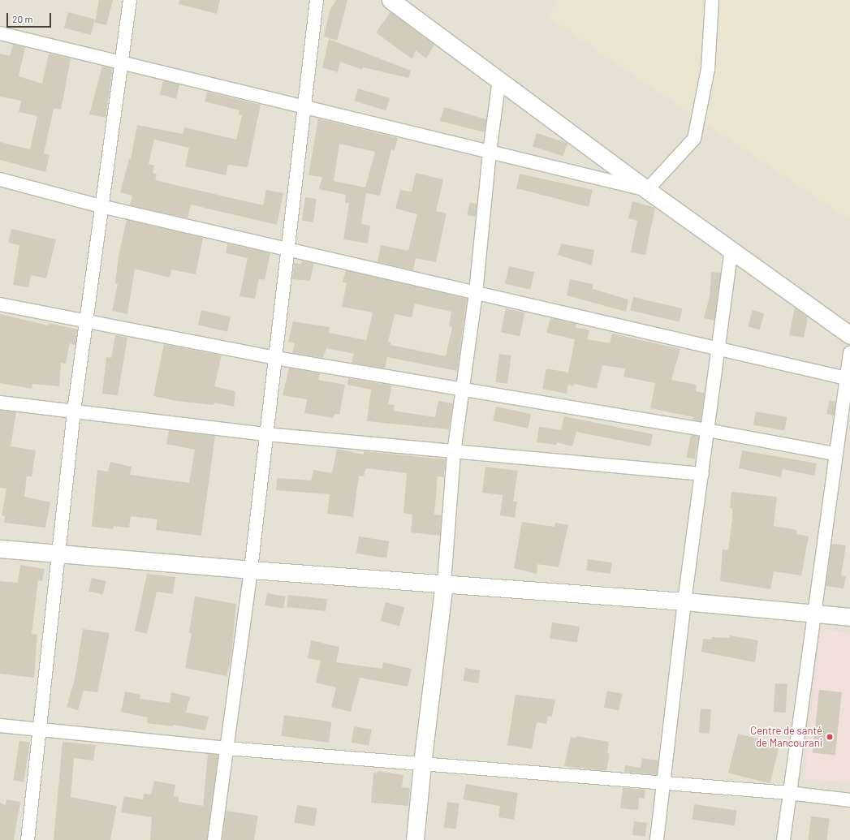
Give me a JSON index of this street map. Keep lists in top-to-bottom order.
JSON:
{
  "places": ["Centre de santé de Mancourani"],
  "scale_bar": "20 m"
}
